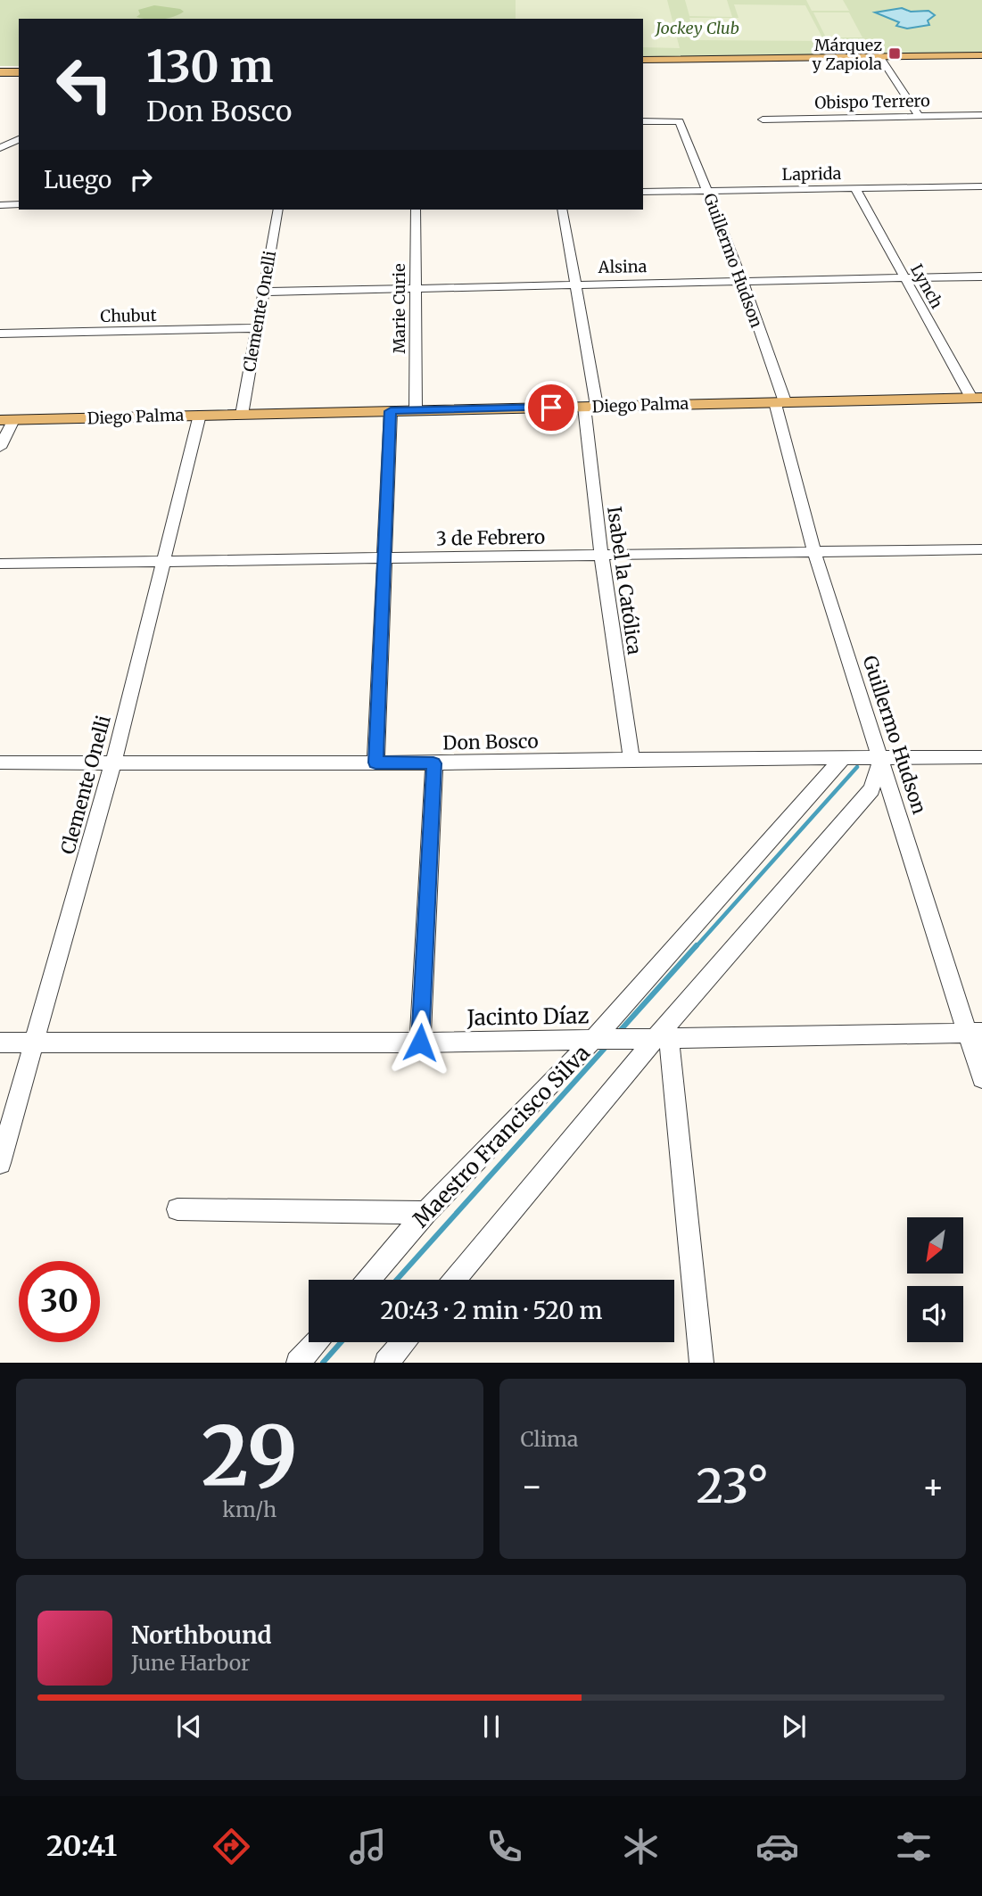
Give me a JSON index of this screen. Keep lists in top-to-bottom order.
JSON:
{
  "streets": {
    "main road": ["Diego Palma"],
    "street": [
      "Obispo Terrero",
      "Laprida",
      "Guillermo Hudson",
      "Alsina",
      "Lynch",
      "Marie Curie",
      "Clemente Onelli",
      "Chubut",
      "3 de Febrero",
      "Isabel la Católica",
      "Don Bosco",
      "Jacinto Díaz",
      "Maestro Francisco Silva"
    ]
  },
  "crossings": [
    ["Laprida", "Guillermo Hudson"],
    ["Laprida", "Lynch"],
    ["Guillermo Hudson", "Alsina"],
    ["Guillermo Hudson", "Diego Palma"],
    ["Guillermo Hudson", "3 de Febrero"],
    ["Guillermo Hudson", "Don Bosco"],
    ["Guillermo Hudson", "Jacinto Díaz"],
    ["Alsina", "Lynch"],
    ["Alsina", "Marie Curie"],
    ["Alsina", "Clemente Onelli"],
    ["Alsina", "Isabel la Católica"],
    ["Lynch", "Diego Palma"],
    ["Marie Curie", "Diego Palma"],
    ["Clemente Onelli", "Chubut"],
    ["Clemente Onelli", "Diego Palma"],
    ["Clemente Onelli", "3 de Febrero"],
    ["Clemente Onelli", "Don Bosco"],
    ["Clemente Onelli", "Jacinto Díaz"],
    ["Diego Palma", "Isabel la Católica"],
    ["3 de Febrero", "Isabel la Católica"],
    ["Isabel la Católica", "Don Bosco"],
    ["Don Bosco", "Maestro Francisco Silva"],
    ["Jacinto Díaz", "Maestro Francisco Silva"]
  ],
  "parks": ["Jockey Club"],
  "places": {
    "transit": ["Márquez y Zapiola"]
  },
  "north": "bottom left",
  "page": {
    "turn": ["130 m", "Don Bosco"],
    "then": "Luego",
    "limit": "30",
    "trip": "20:43 · 2 min · 520 m",
    "tile": [
      ["29", "km/h"],
      "Clima"
    ],
    "heat": ["−", "23°", "+"],
    "song": ["Northbound", "June Harbor"],
    "tabs": "20:41"
  }
}
